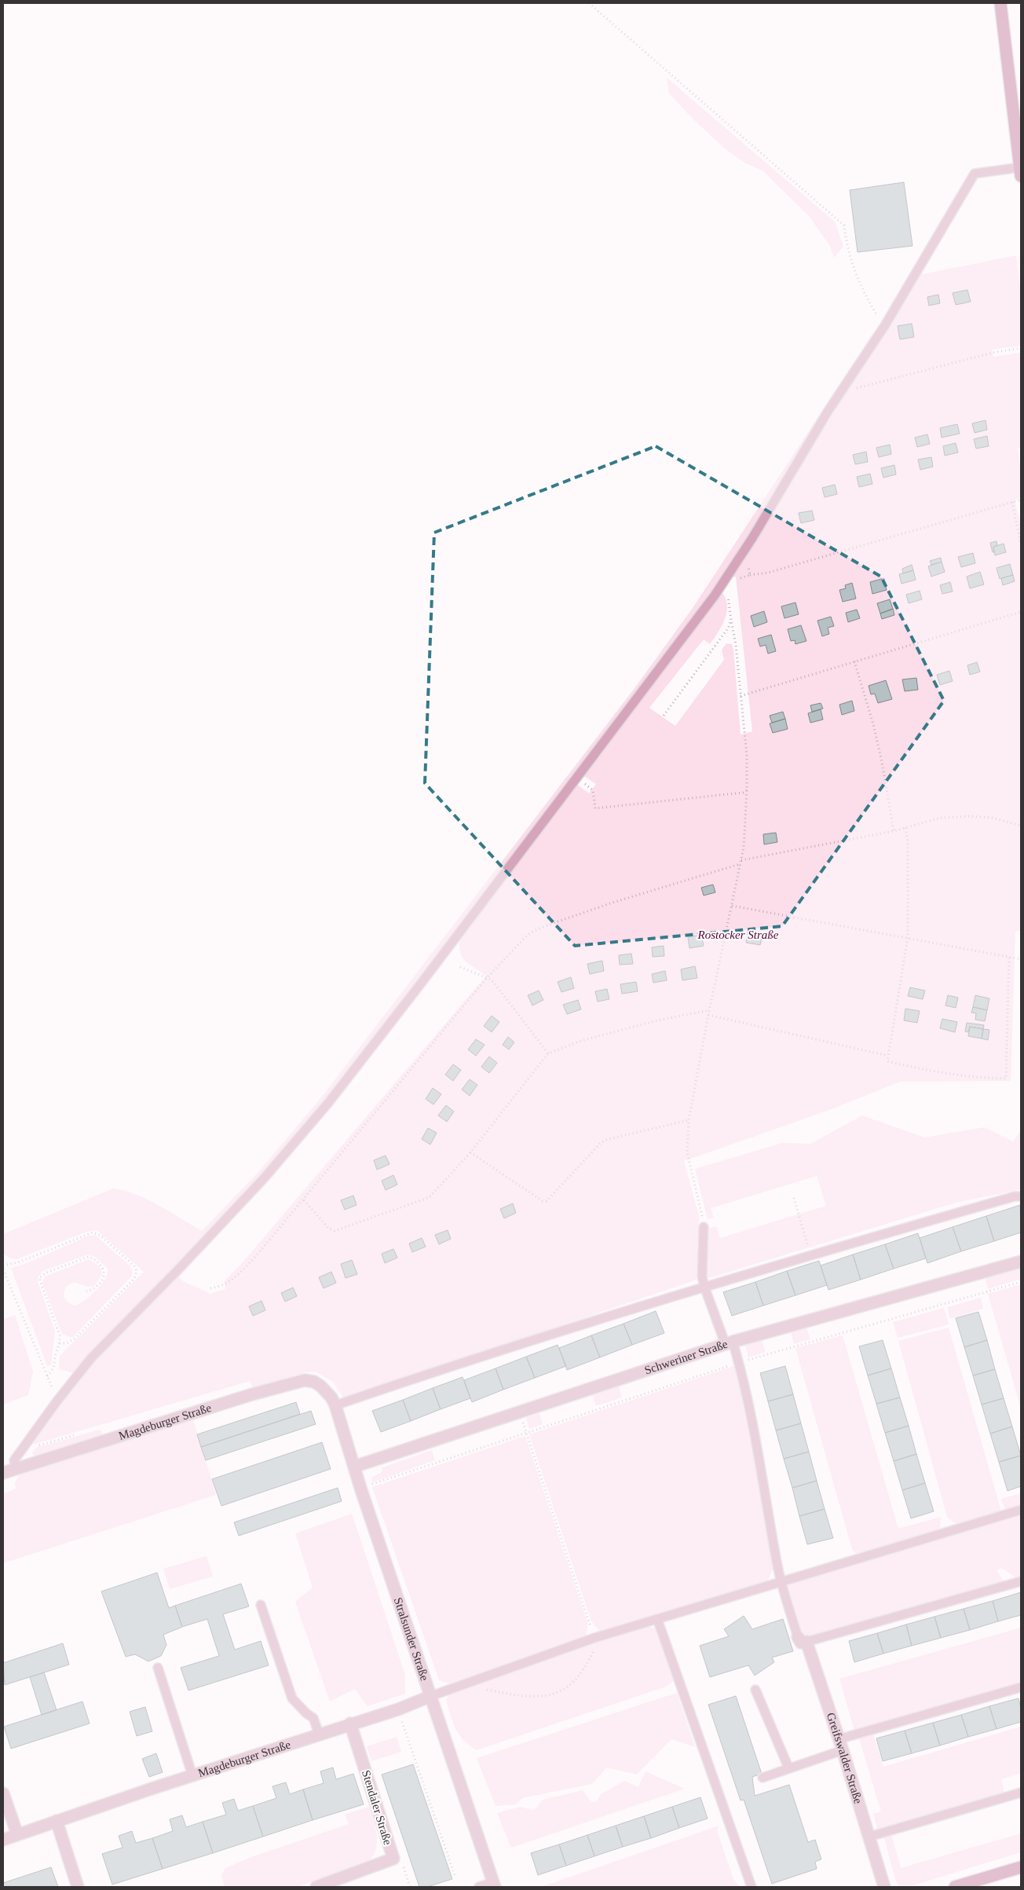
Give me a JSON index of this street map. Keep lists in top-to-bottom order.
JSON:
{
  "streets": {
    "street": [
      "Schweriner Straße",
      "Magdeburger Straße",
      "Stralsunder Straße",
      "Greifswalder Straße",
      "Stendaler Straße"
    ]
  },
  "crossings": [
    ["Schweriner Straße", "Stralsunder Straße"],
    ["Magdeburger Straße", "Stralsunder Straße"],
    ["Magdeburger Straße", "Stendaler Straße"]
  ],
  "parks": ["Rostocker Straße"]
}
